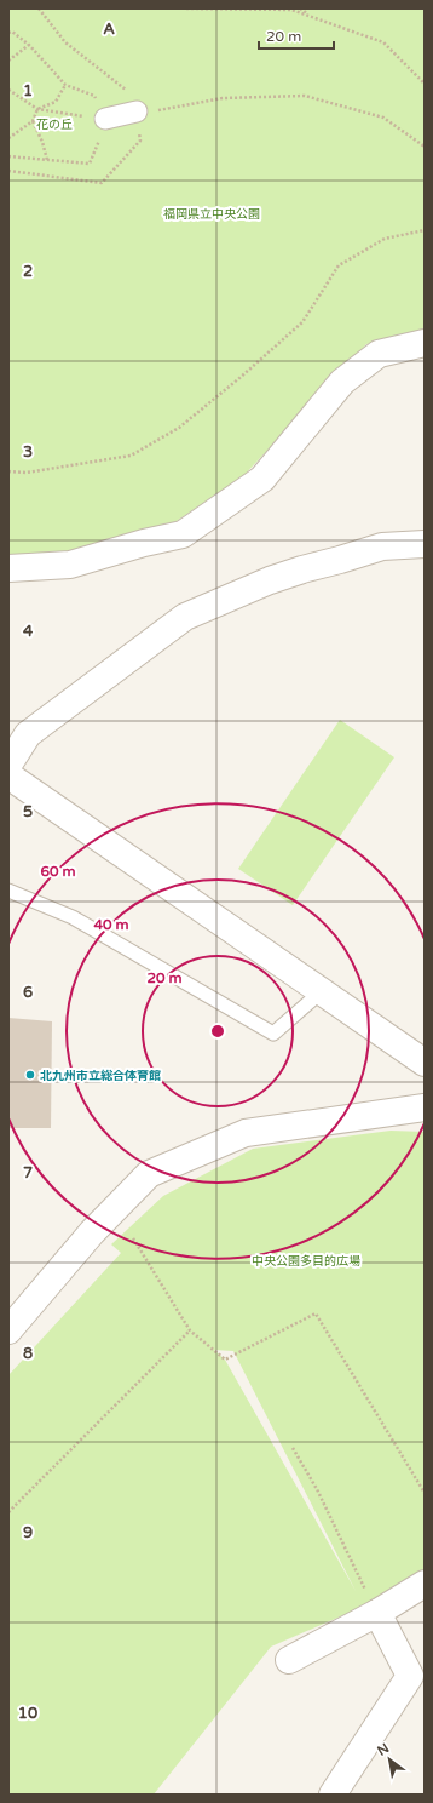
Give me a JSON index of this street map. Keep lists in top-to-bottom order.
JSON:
{
  "parks": ["花の丘", "福岡県立中央公園", "中央公園多目的広場"],
  "places": ["北九州市立総合体育館"],
  "scale_bar": "20 m",
  "north": "top left",
  "grid": {
    "columns": ["A"],
    "rows": [
      "1",
      "2",
      "3",
      "4",
      "5",
      "6",
      "7",
      "8",
      "9",
      "10"
    ]
  },
  "rings": ["60 m", "40 m", "20 m"]
}
